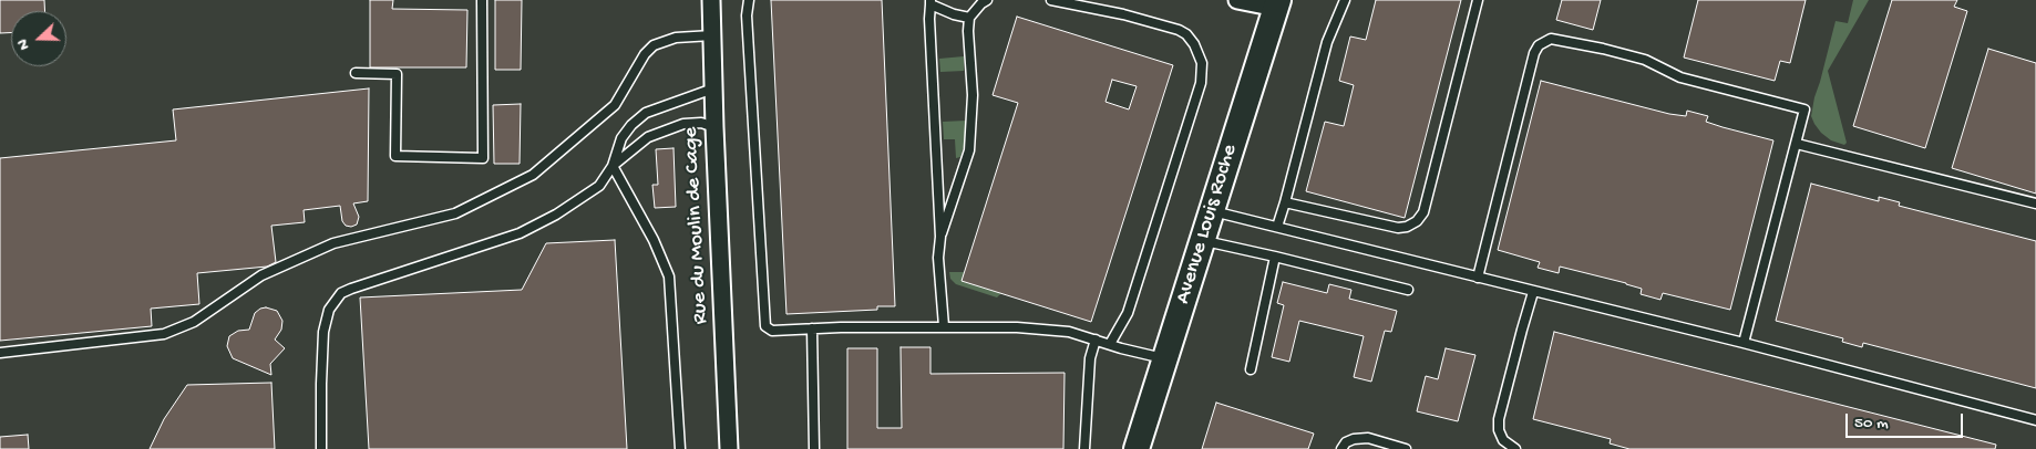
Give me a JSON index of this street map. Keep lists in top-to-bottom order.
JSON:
{
  "streets": {
    "main road": ["Avenue Louis Roche"],
    "street": ["Rue du Moulin de Cage"]
  },
  "scale_bar": "50 m",
  "north": "left"
}
